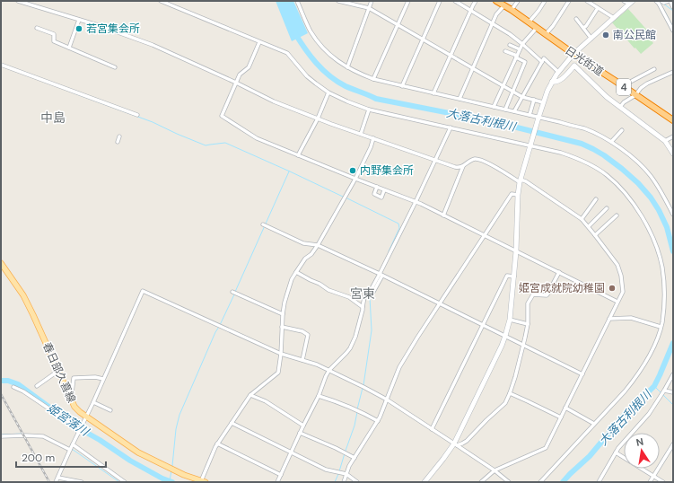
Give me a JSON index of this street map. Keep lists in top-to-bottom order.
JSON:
{
  "streets": {
    "highway": ["日光街道", "4"],
    "main road": ["春日部久喜線"]
  },
  "districts": ["中島", "宮東"],
  "water": ["大落古利根川", "姫宮落川"],
  "places": [
    "若宮集会所",
    "南公民館",
    "内野集会所",
    "姫宮成就院幼稚園"
  ],
  "scale_bar": "200 m",
  "north": "top"
}
